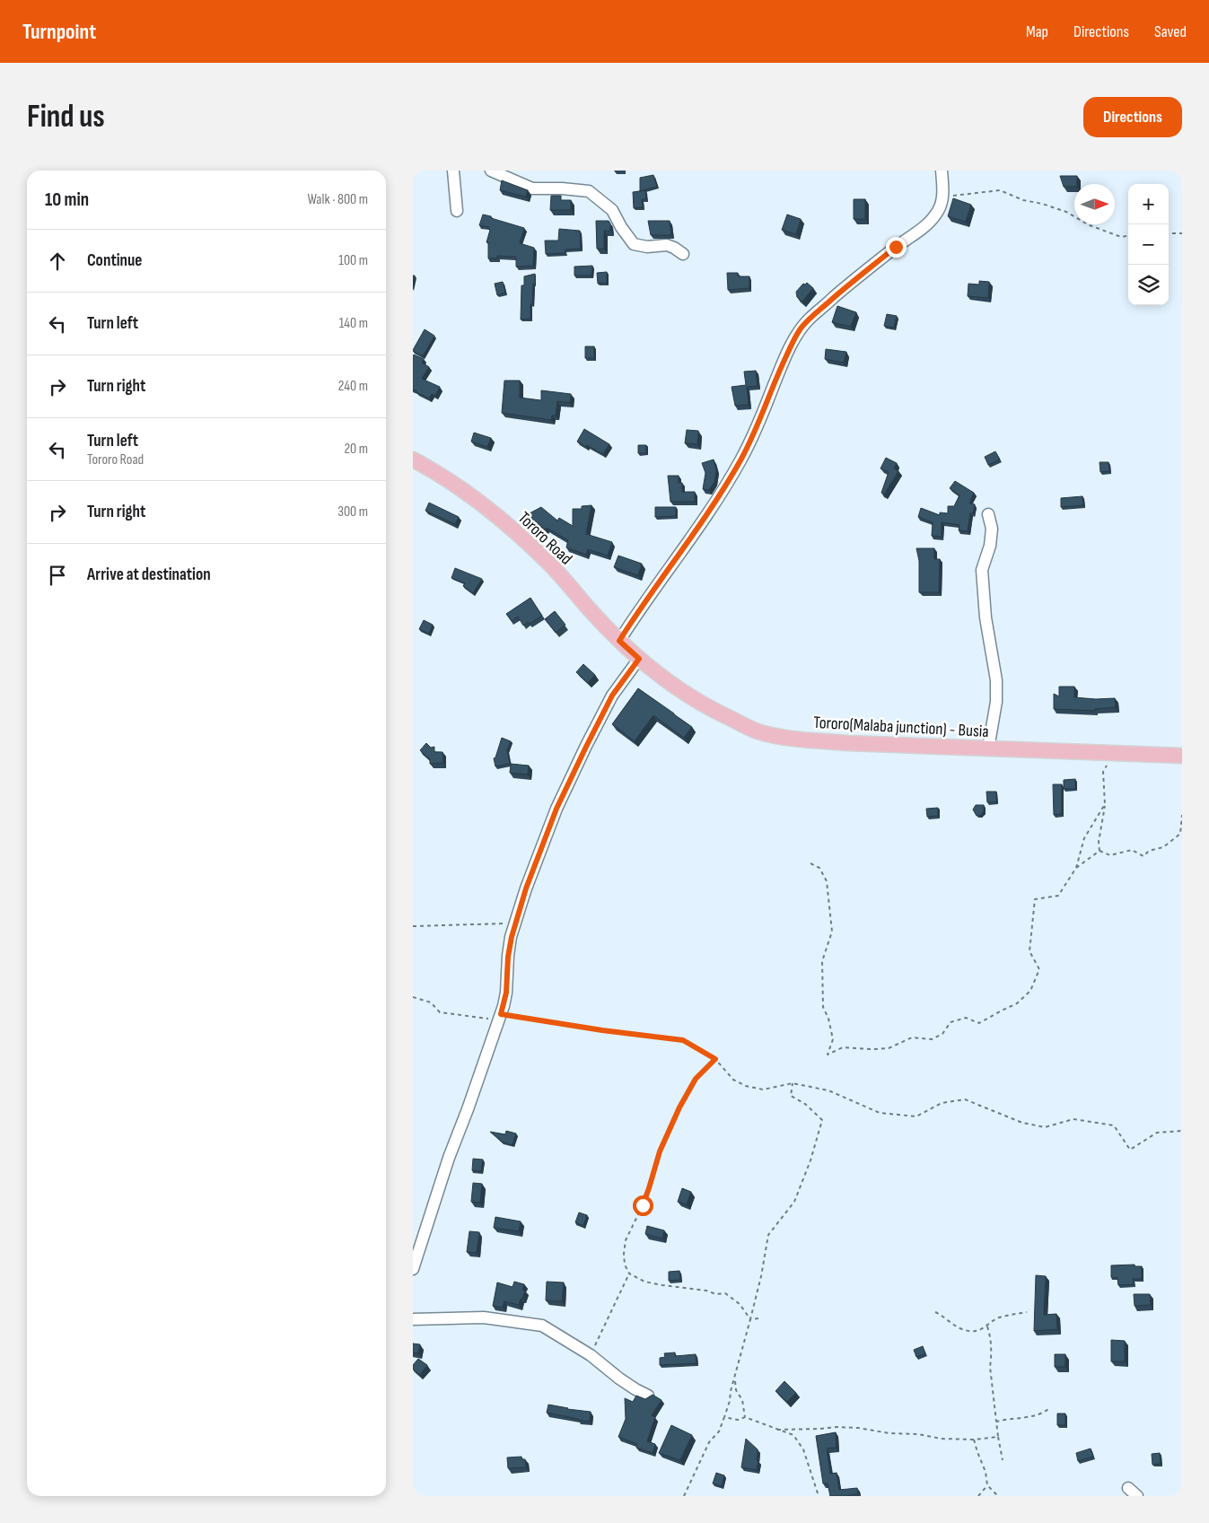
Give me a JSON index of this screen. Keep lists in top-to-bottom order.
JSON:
{
  "streets": {
    "main road": ["Tororo Road", "Tororo(Malaba junction) - Busia"]
  },
  "crossings": [
    ["Tororo Road", "Tororo(Malaba junction) - Busia"]
  ],
  "north": "right",
  "page": {
    "header": "Turnpoint",
    "nav": ["Map", "Directions", "Saved"],
    "buttons": "Directions",
    "title": "Find us",
    "heading": ["10 min", "Walk · 800 m"],
    "map_buttons": ["+", "−"],
    "list": [
      ["Continue", "100 m"],
      ["Turn left", "140 m"],
      ["Turn right", "240 m"],
      ["Turn left", "Tororo Road", "20 m"],
      ["Turn right", "300 m"],
      "Arrive at destination"
    ]
  }
}
